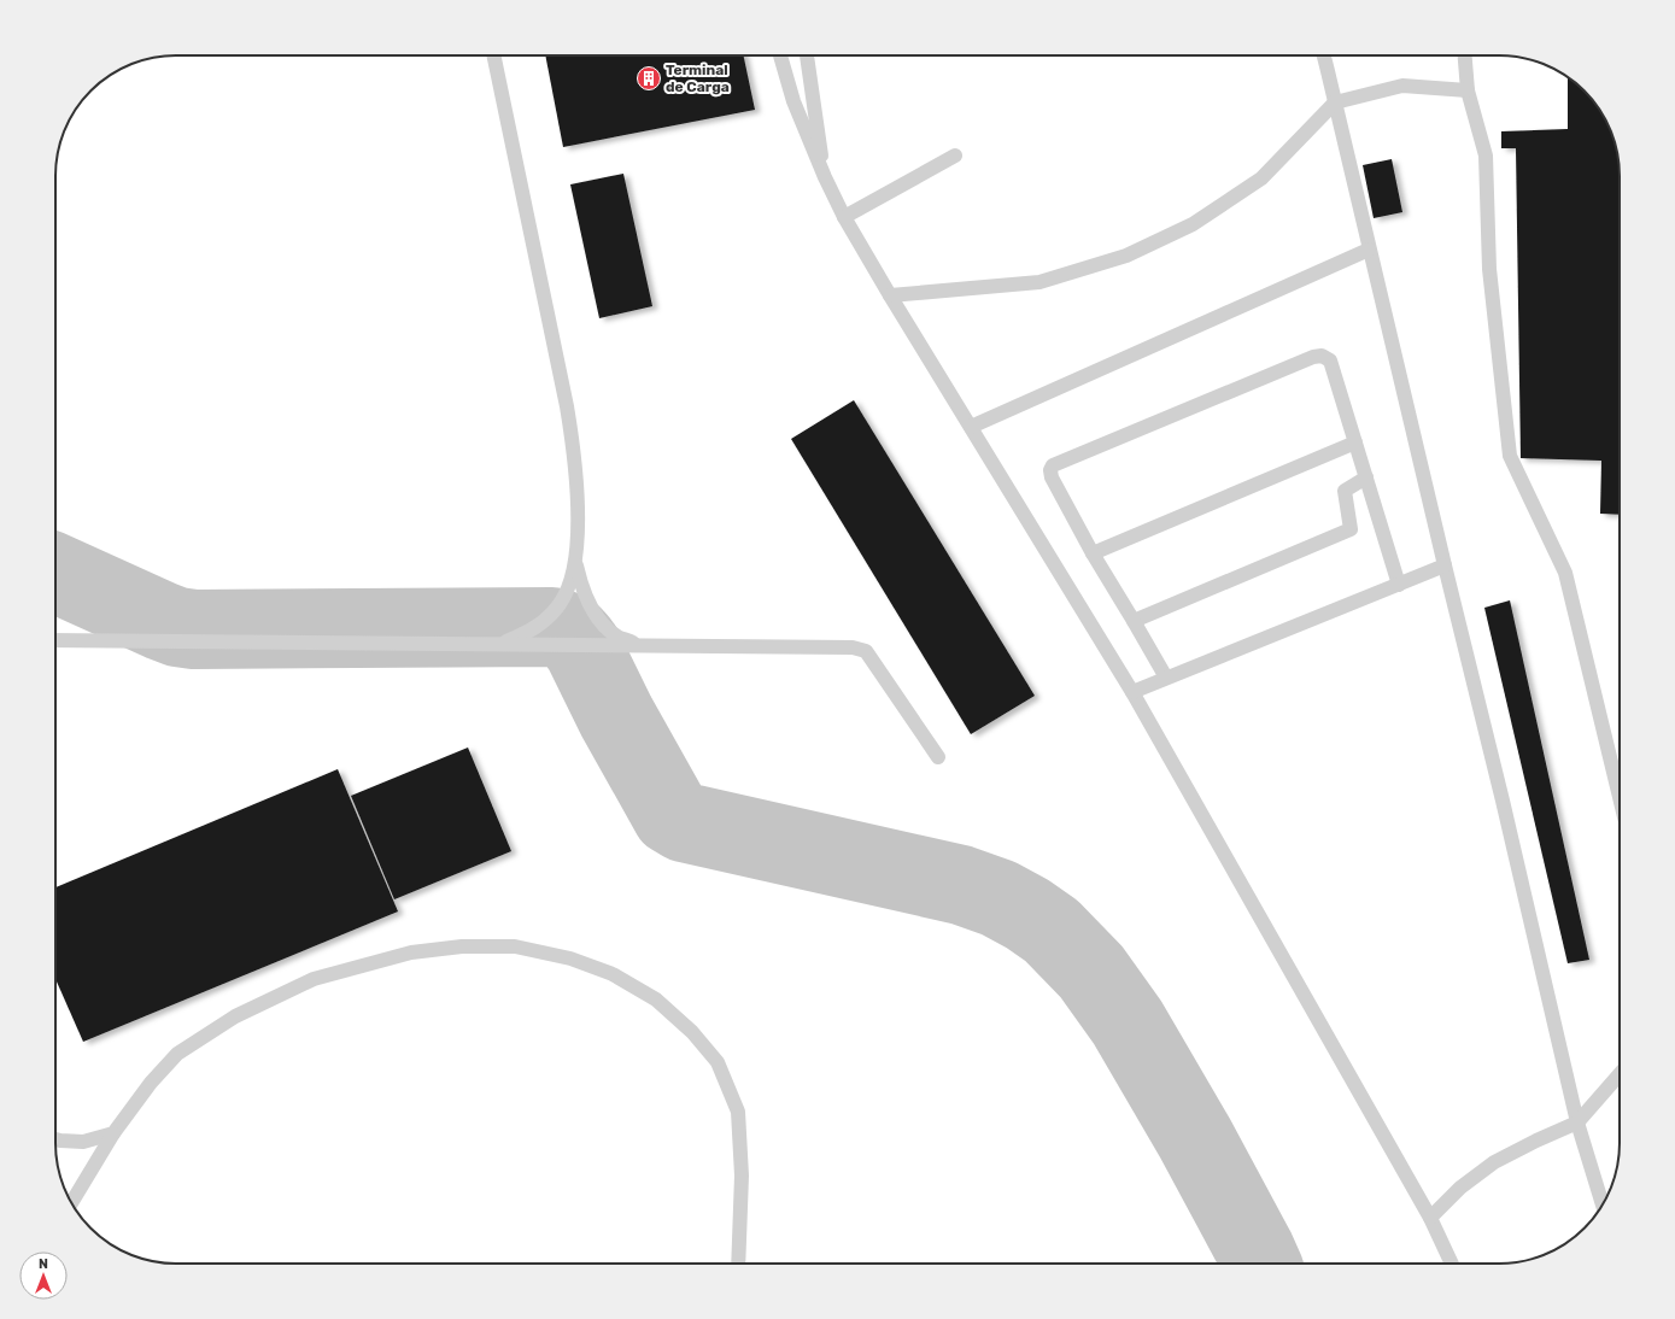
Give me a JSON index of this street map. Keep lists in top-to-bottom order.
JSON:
{
  "places": {
    "building": ["Terminal de Carga"]
  },
  "north": "top"
}
